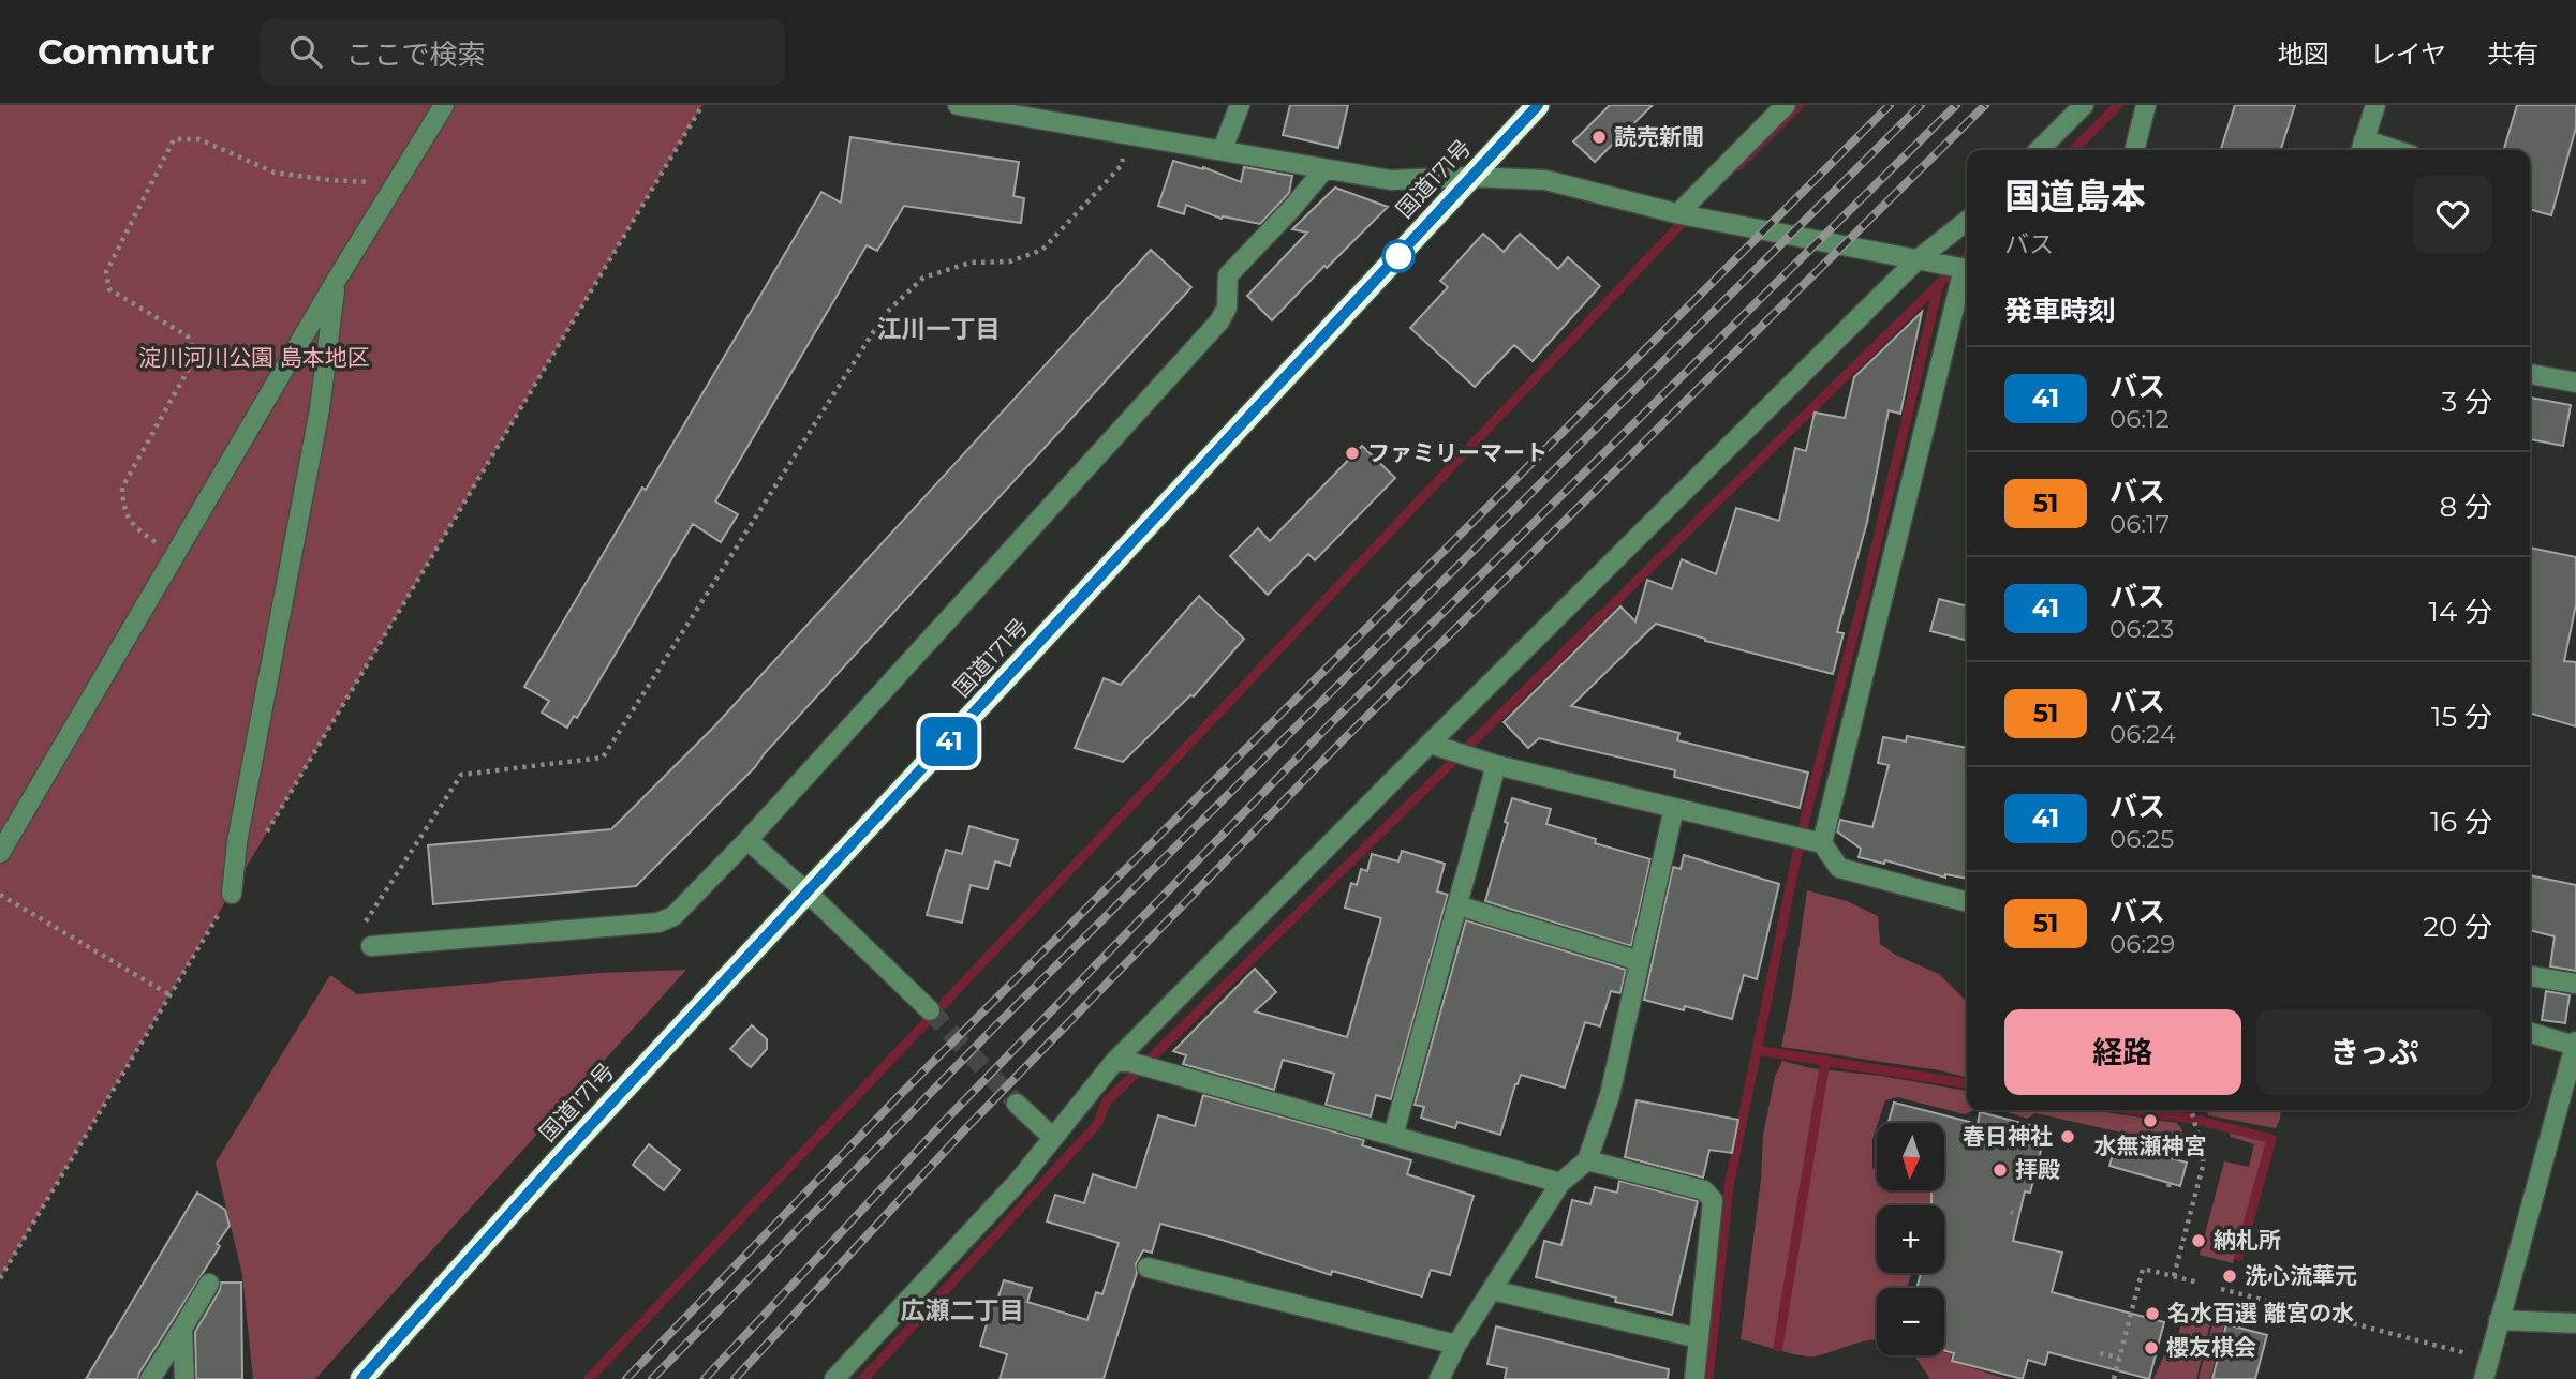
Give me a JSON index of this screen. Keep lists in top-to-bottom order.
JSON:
{
  "streets": {
    "highway": ["国道171号"]
  },
  "districts": ["江川一丁目", "広瀬二丁目"],
  "parks": ["淀川河川公園 島本地区"],
  "places": [
    "読売新聞",
    "ファミリーマート",
    "水無瀬神宮",
    "春日神社",
    "拝殿",
    "納札所",
    "洗心流華元",
    "名水百選 離宮の水",
    "櫻友棋会"
  ],
  "lines": ["bus line 41"],
  "north": "bottom",
  "page": {
    "header": "Commutr",
    "search": "ここで検索",
    "nav": ["地図", "レイヤ", "共有"],
    "on_map": "41",
    "heading": [
      ["国道島本", "バス"],
      "発車時刻"
    ],
    "list": [
      {
        "mark": "41",
        "name": "バス",
        "note": "06:12",
        "value": "3 分"
      },
      {
        "mark": "51",
        "name": "バス",
        "note": "06:17",
        "value": "8 分"
      },
      {
        "mark": "41",
        "name": "バス",
        "note": "06:23",
        "value": "14 分"
      },
      {
        "mark": "51",
        "name": "バス",
        "note": "06:24",
        "value": "15 分"
      },
      {
        "mark": "41",
        "name": "バス",
        "note": "06:25",
        "value": "16 分"
      },
      {
        "mark": "51",
        "name": "バス",
        "note": "06:29",
        "value": "20 分"
      }
    ],
    "buttons": ["経路", "きっぷ"],
    "map_buttons": ["+", "−"]
  }
}
